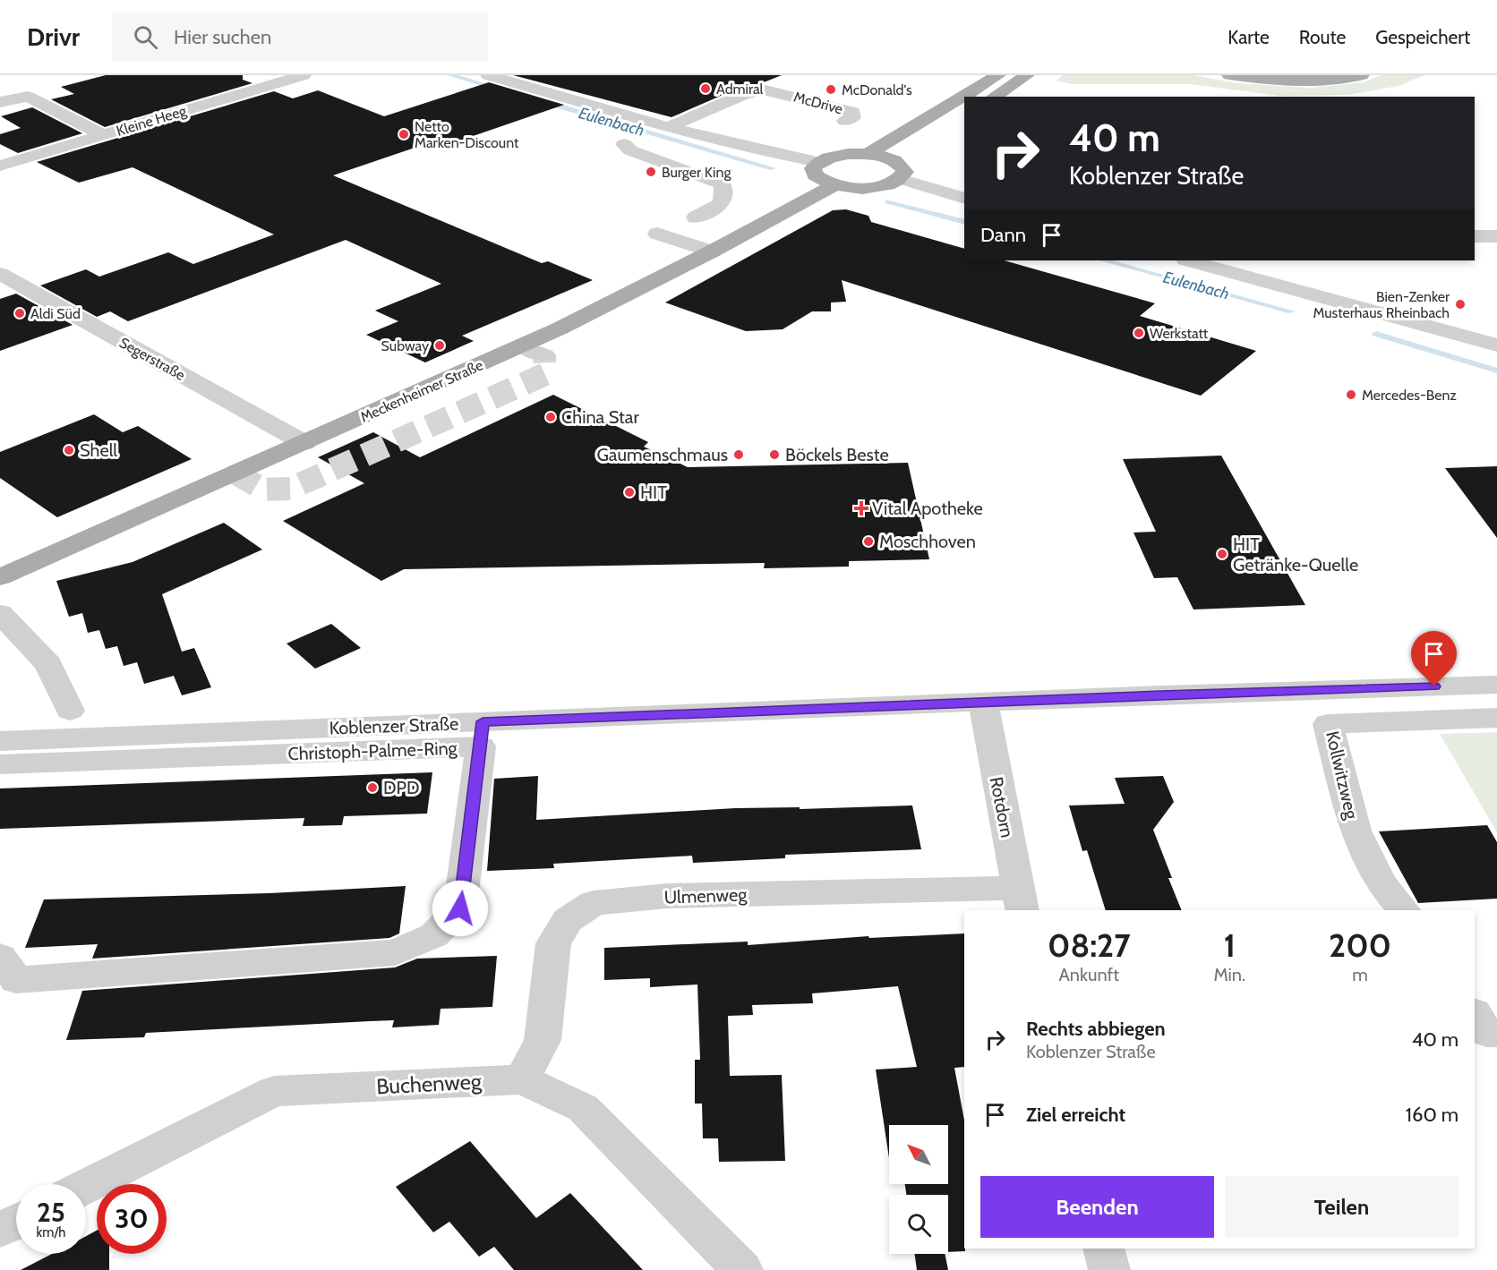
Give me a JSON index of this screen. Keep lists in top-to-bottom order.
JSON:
{
  "streets": {
    "main road": ["Meckenheimer Straße"],
    "street": [
      "McDrive",
      "Kleine Heeg",
      "Segerstraße",
      "Koblenzer Straße",
      "Christoph-Palme-Ring",
      "Kollwitzweg",
      "Rotdorn",
      "Ulmenweg",
      "Buchenweg"
    ]
  },
  "crossings": [
    ["Segerstraße", "Meckenheimer Straße"],
    ["Koblenzer Straße", "Christoph-Palme-Ring"],
    ["Koblenzer Straße", "Rotdorn"],
    ["Rotdorn", "Ulmenweg"],
    ["Ulmenweg", "Buchenweg"]
  ],
  "water": ["Eulenbach"],
  "places": {
    "other": [
      "Admiral",
      "McDonald's",
      "Netto Marken-Discount",
      "Burger King",
      "Bien-Zenker Musterhaus Rheinbach",
      "Aldi Süd",
      "Werkstatt",
      "Subway",
      "Mercedes-Benz",
      "China Star",
      "Shell",
      "Gaumenschmaus",
      "Böckels Beste",
      "HIT",
      "Moschhoven",
      "HIT Getränke-Quelle",
      "DPD"
    ],
    "health": ["Vital Apotheke"]
  },
  "north": "top left",
  "page": {
    "header": "Drivr",
    "search": "Hier suchen",
    "nav": ["Karte", "Route", "Gespeichert"],
    "turn": ["40 m", "Koblenzer Straße"],
    "then": "Dann",
    "eta": [
      "08:27",
      "Ankunft",
      "1",
      "Min.",
      "200",
      "m"
    ],
    "list": [
      {
        "name": "Rechts abbiegen",
        "note": "Koblenzer Straße",
        "value": "40 m"
      },
      {
        "name": "Ziel erreicht",
        "value": "160 m"
      }
    ],
    "buttons": ["Beenden", "Teilen"],
    "speed": "25 km/h",
    "limit": "30"
  }
}
